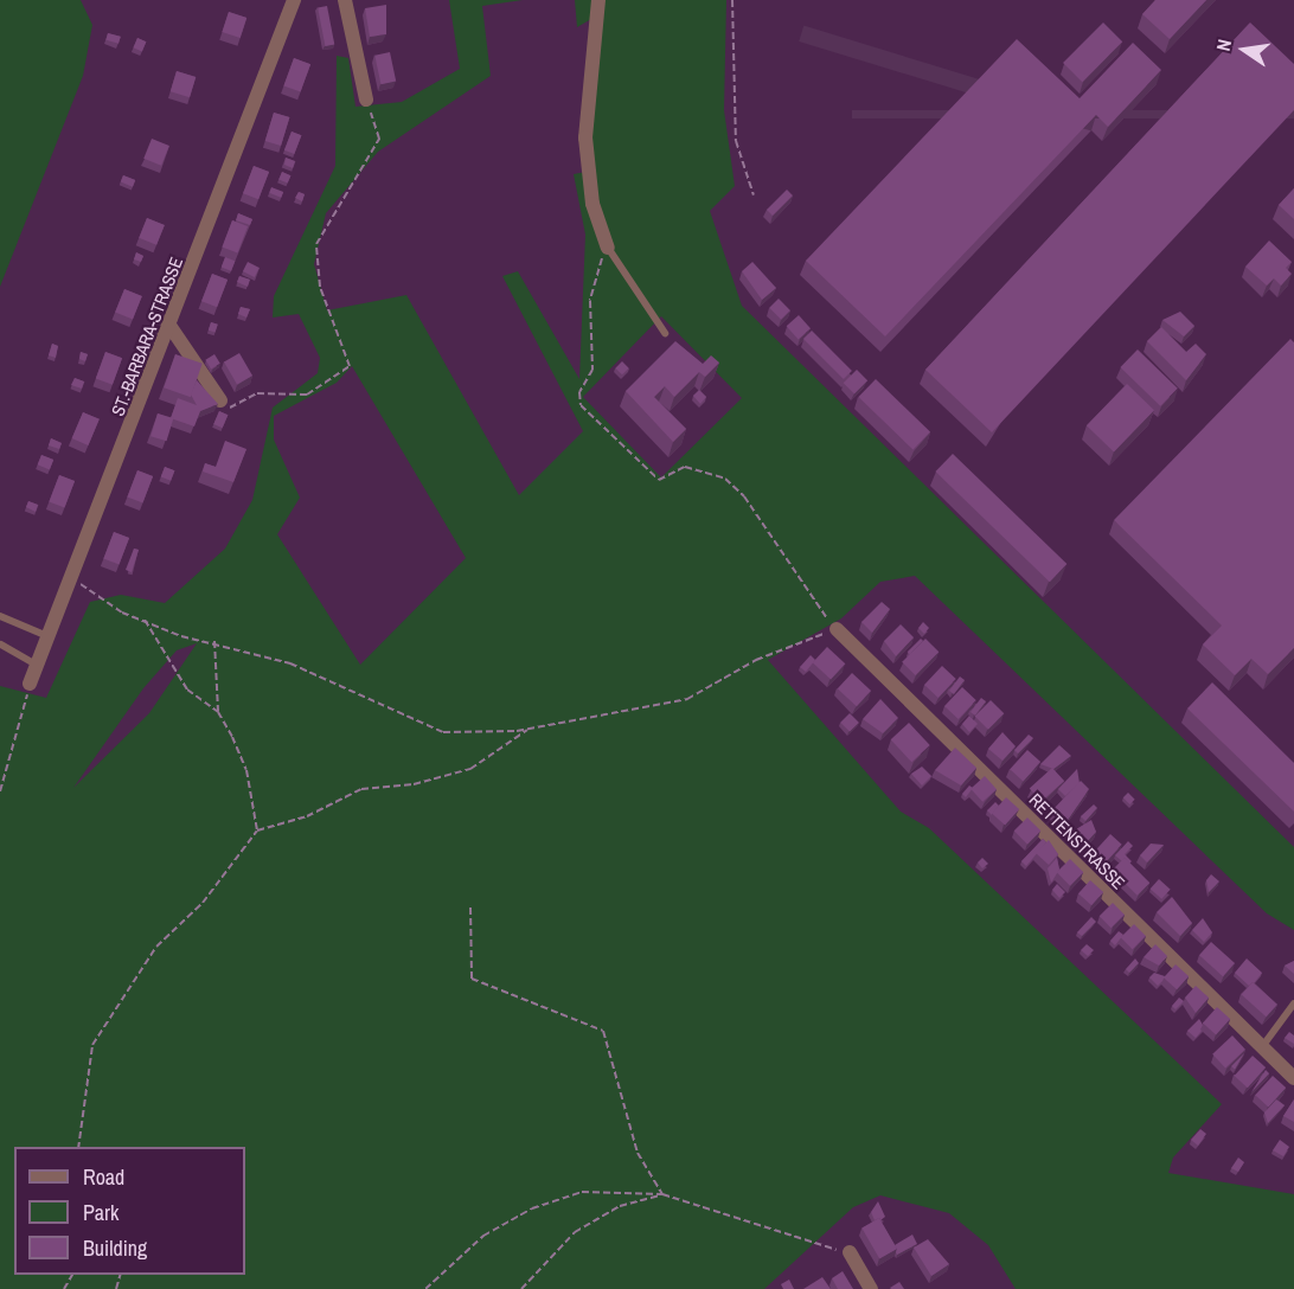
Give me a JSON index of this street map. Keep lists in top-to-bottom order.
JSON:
{
  "streets": {
    "street": ["ST.-BARBARA-STRASSE", "RETTENSTRASSE"]
  },
  "legend": ["Road", "Park", "Building"],
  "north": "left"
}
